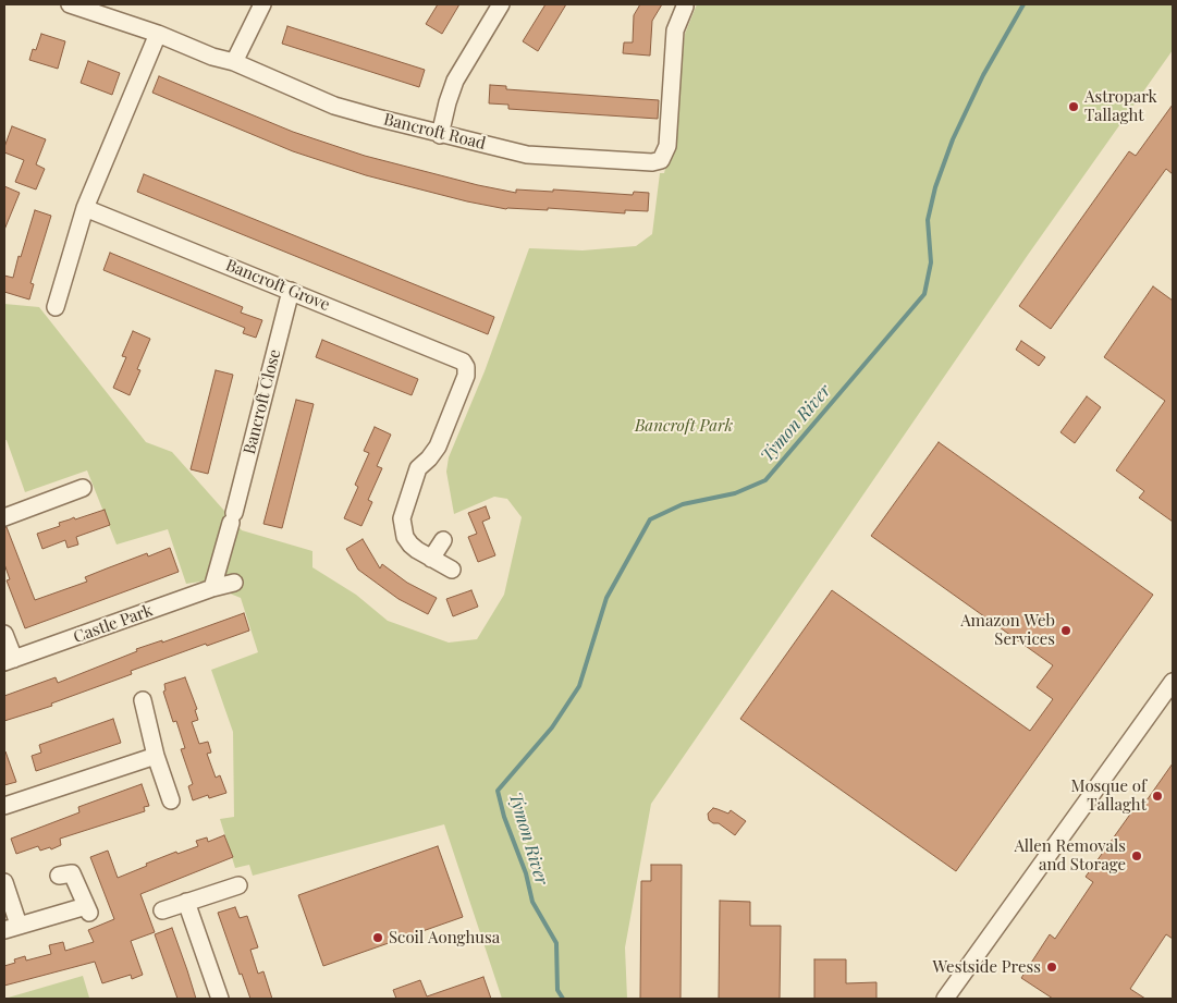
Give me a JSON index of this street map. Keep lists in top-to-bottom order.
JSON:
{
  "streets": {
    "street": [
      "Bancroft Road",
      "Bancroft Grove",
      "Bancroft Close",
      "Castle Park"
    ]
  },
  "crossings": [
    ["Bancroft Grove", "Bancroft Close"],
    ["Bancroft Close", "Castle Park"]
  ],
  "water": ["Tymon River"],
  "parks": ["Bancroft Park"],
  "places": [
    "Astropark Tallaght",
    "Amazon Web Services",
    "Mosque of Tallaght",
    "Allen Removals and Storage",
    "Scoil Aonghusa",
    "Westside Press"
  ]
}
